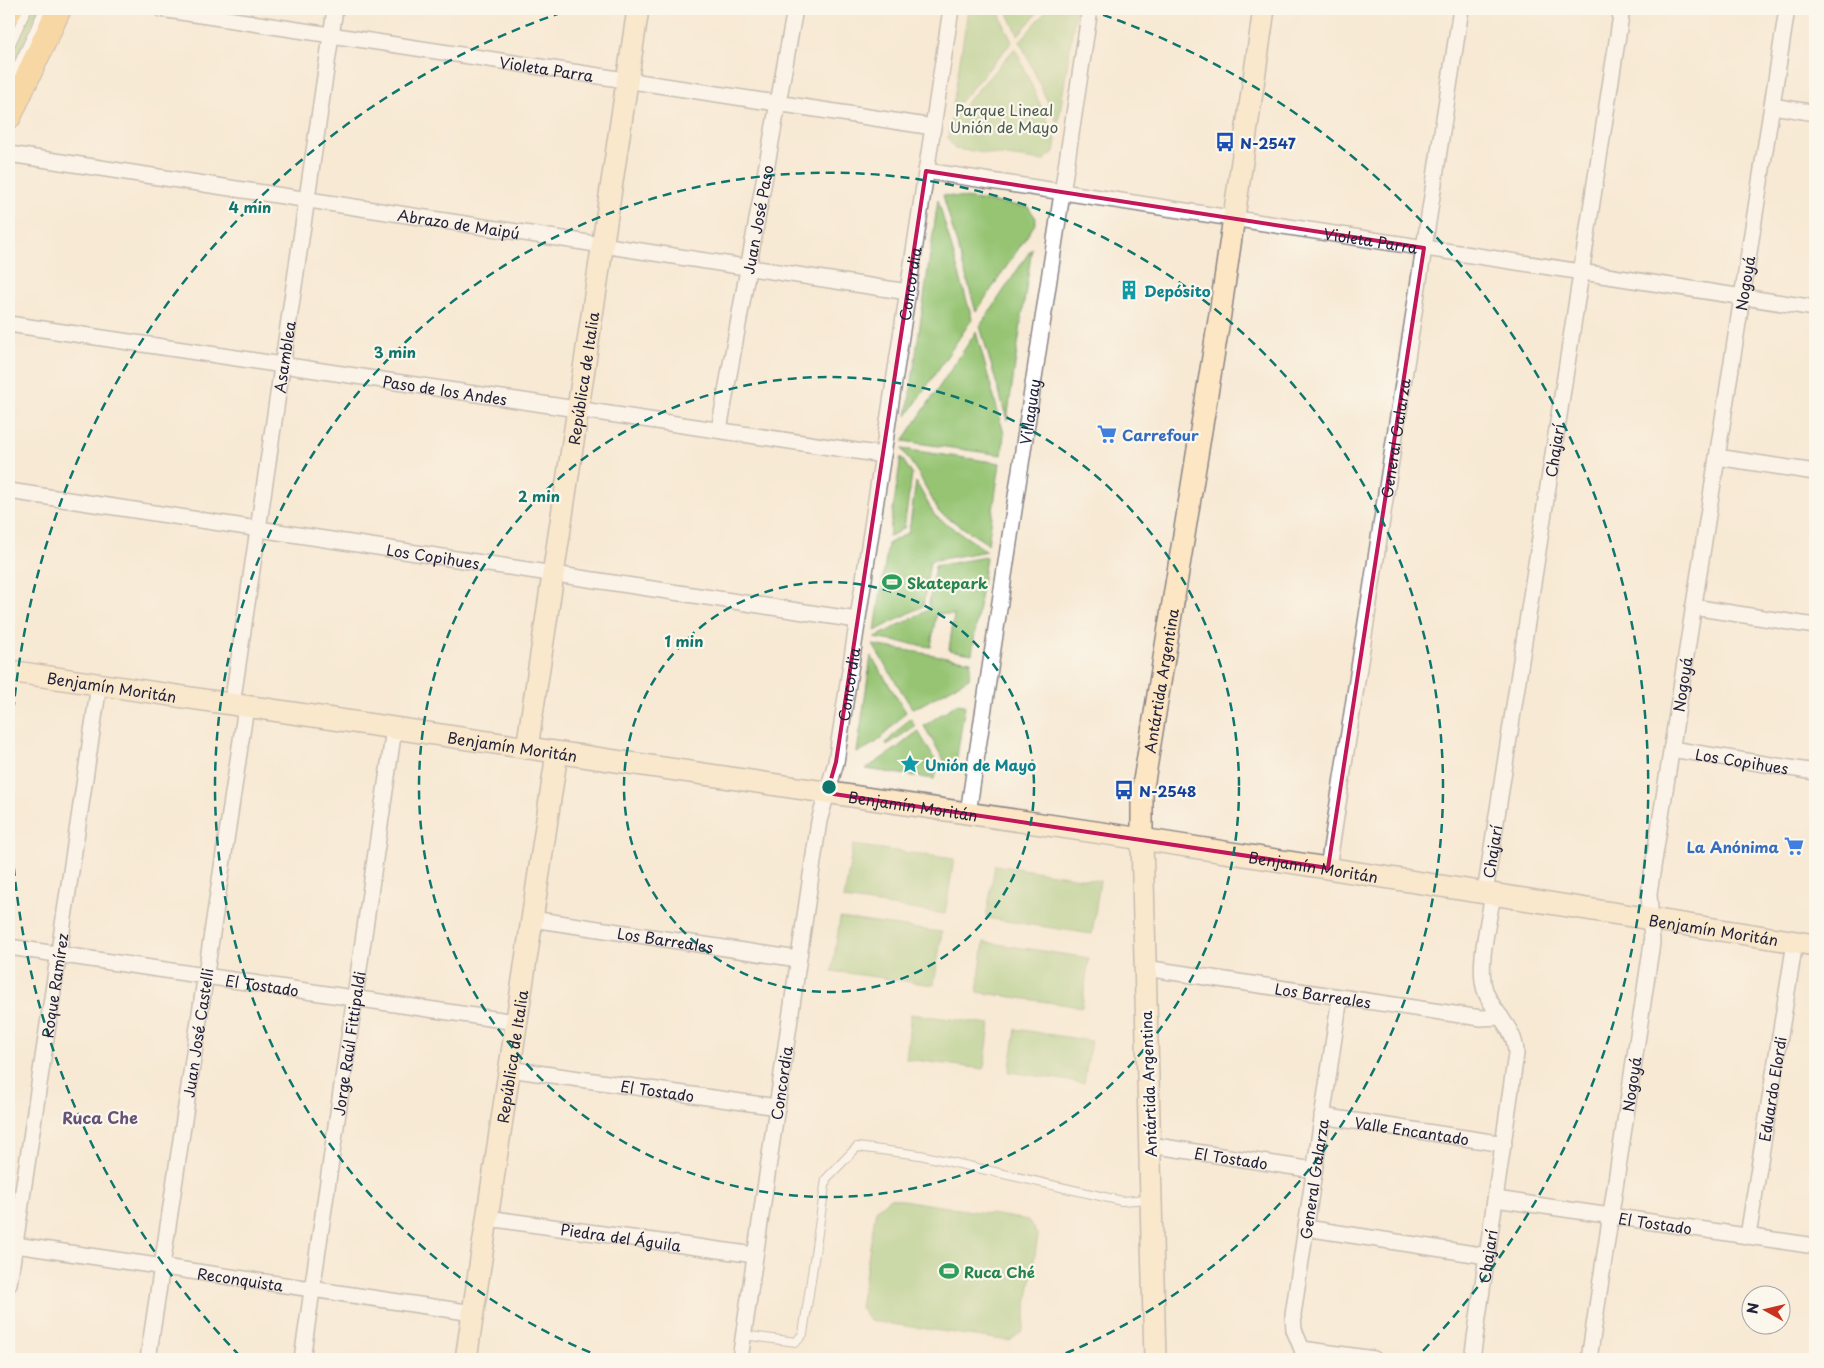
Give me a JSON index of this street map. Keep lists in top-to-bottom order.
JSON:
{
  "streets": {
    "street": [
      "Violeta Parra",
      "Juan José Paso",
      "Abrazo de Maipú",
      "Concordia",
      "Nogoyá",
      "Asamblea",
      "República de Italia",
      "Paso de los Andes",
      "Villaguay",
      "General Galarza",
      "Chajarí",
      "Los Copihues",
      "Antártida Argentina",
      "Benjamín Moritán",
      "Los Barreales",
      "El Tostado",
      "Roque Ramírez",
      "Juan José Castelli",
      "Jorge Raúl Fittipaldi",
      "Eduardo Elordi",
      "Valle Encantado",
      "Piedra del Águila",
      "Reconquista"
    ]
  },
  "crossings": [
    ["Violeta Parra", "Juan José Paso"],
    ["Violeta Parra", "Concordia"],
    ["Violeta Parra", "Nogoyá"],
    ["Violeta Parra", "Asamblea"],
    ["Violeta Parra", "República de Italia"],
    ["Violeta Parra", "Villaguay"],
    ["Violeta Parra", "General Galarza"],
    ["Violeta Parra", "Chajarí"],
    ["Violeta Parra", "Antártida Argentina"],
    ["Juan José Paso", "Abrazo de Maipú"],
    ["Juan José Paso", "Paso de los Andes"],
    ["Abrazo de Maipú", "Concordia"],
    ["Abrazo de Maipú", "Asamblea"],
    ["Abrazo de Maipú", "República de Italia"],
    ["Concordia", "Paso de los Andes"],
    ["Concordia", "Los Copihues"],
    ["Concordia", "Benjamín Moritán"],
    ["Concordia", "Los Barreales"],
    ["Concordia", "El Tostado"],
    ["Concordia", "Piedra del Águila"],
    ["Nogoyá", "Los Copihues"],
    ["Nogoyá", "Benjamín Moritán"],
    ["Nogoyá", "El Tostado"],
    ["Asamblea", "Paso de los Andes"],
    ["Asamblea", "Los Copihues"],
    ["Asamblea", "Benjamín Moritán"],
    ["Asamblea", "Juan José Castelli"],
    ["República de Italia", "Paso de los Andes"],
    ["República de Italia", "Los Copihues"],
    ["República de Italia", "Benjamín Moritán"],
    ["República de Italia", "Los Barreales"],
    ["República de Italia", "El Tostado"],
    ["República de Italia", "Piedra del Águila"],
    ["República de Italia", "Reconquista"],
    ["Villaguay", "Benjamín Moritán"],
    ["General Galarza", "Benjamín Moritán"],
    ["General Galarza", "Los Barreales"],
    ["General Galarza", "El Tostado"],
    ["General Galarza", "Valle Encantado"],
    ["Chajarí", "Benjamín Moritán"],
    ["Chajarí", "Los Barreales"],
    ["Chajarí", "El Tostado"],
    ["Chajarí", "Valle Encantado"],
    ["Antártida Argentina", "Benjamín Moritán"],
    ["Antártida Argentina", "Los Barreales"],
    ["Antártida Argentina", "El Tostado"],
    ["Benjamín Moritán", "Roque Ramírez"],
    ["Benjamín Moritán", "Juan José Castelli"],
    ["Benjamín Moritán", "Jorge Raúl Fittipaldi"],
    ["Benjamín Moritán", "Eduardo Elordi"],
    ["El Tostado", "Roque Ramírez"],
    ["El Tostado", "Juan José Castelli"],
    ["El Tostado", "Jorge Raúl Fittipaldi"],
    ["El Tostado", "Eduardo Elordi"],
    ["Roque Ramírez", "Reconquista"],
    ["Juan José Castelli", "Reconquista"],
    ["Jorge Raúl Fittipaldi", "Reconquista"]
  ],
  "districts": ["Ruca Che"],
  "parks": ["Parque Lineal Unión de Mayo"],
  "places": {
    "bus stop": ["N-2547", "N-2548"],
    "building": ["Depósito"],
    "supermarket": ["Carrefour", "La Anónima"],
    "sports": ["Skatepark", "Ruca Ché"],
    "place": ["Unión de Mayo"]
  },
  "north": "left",
  "rings": [
    "4 min",
    "3 min",
    "2 min",
    "1 min"
  ]
}
